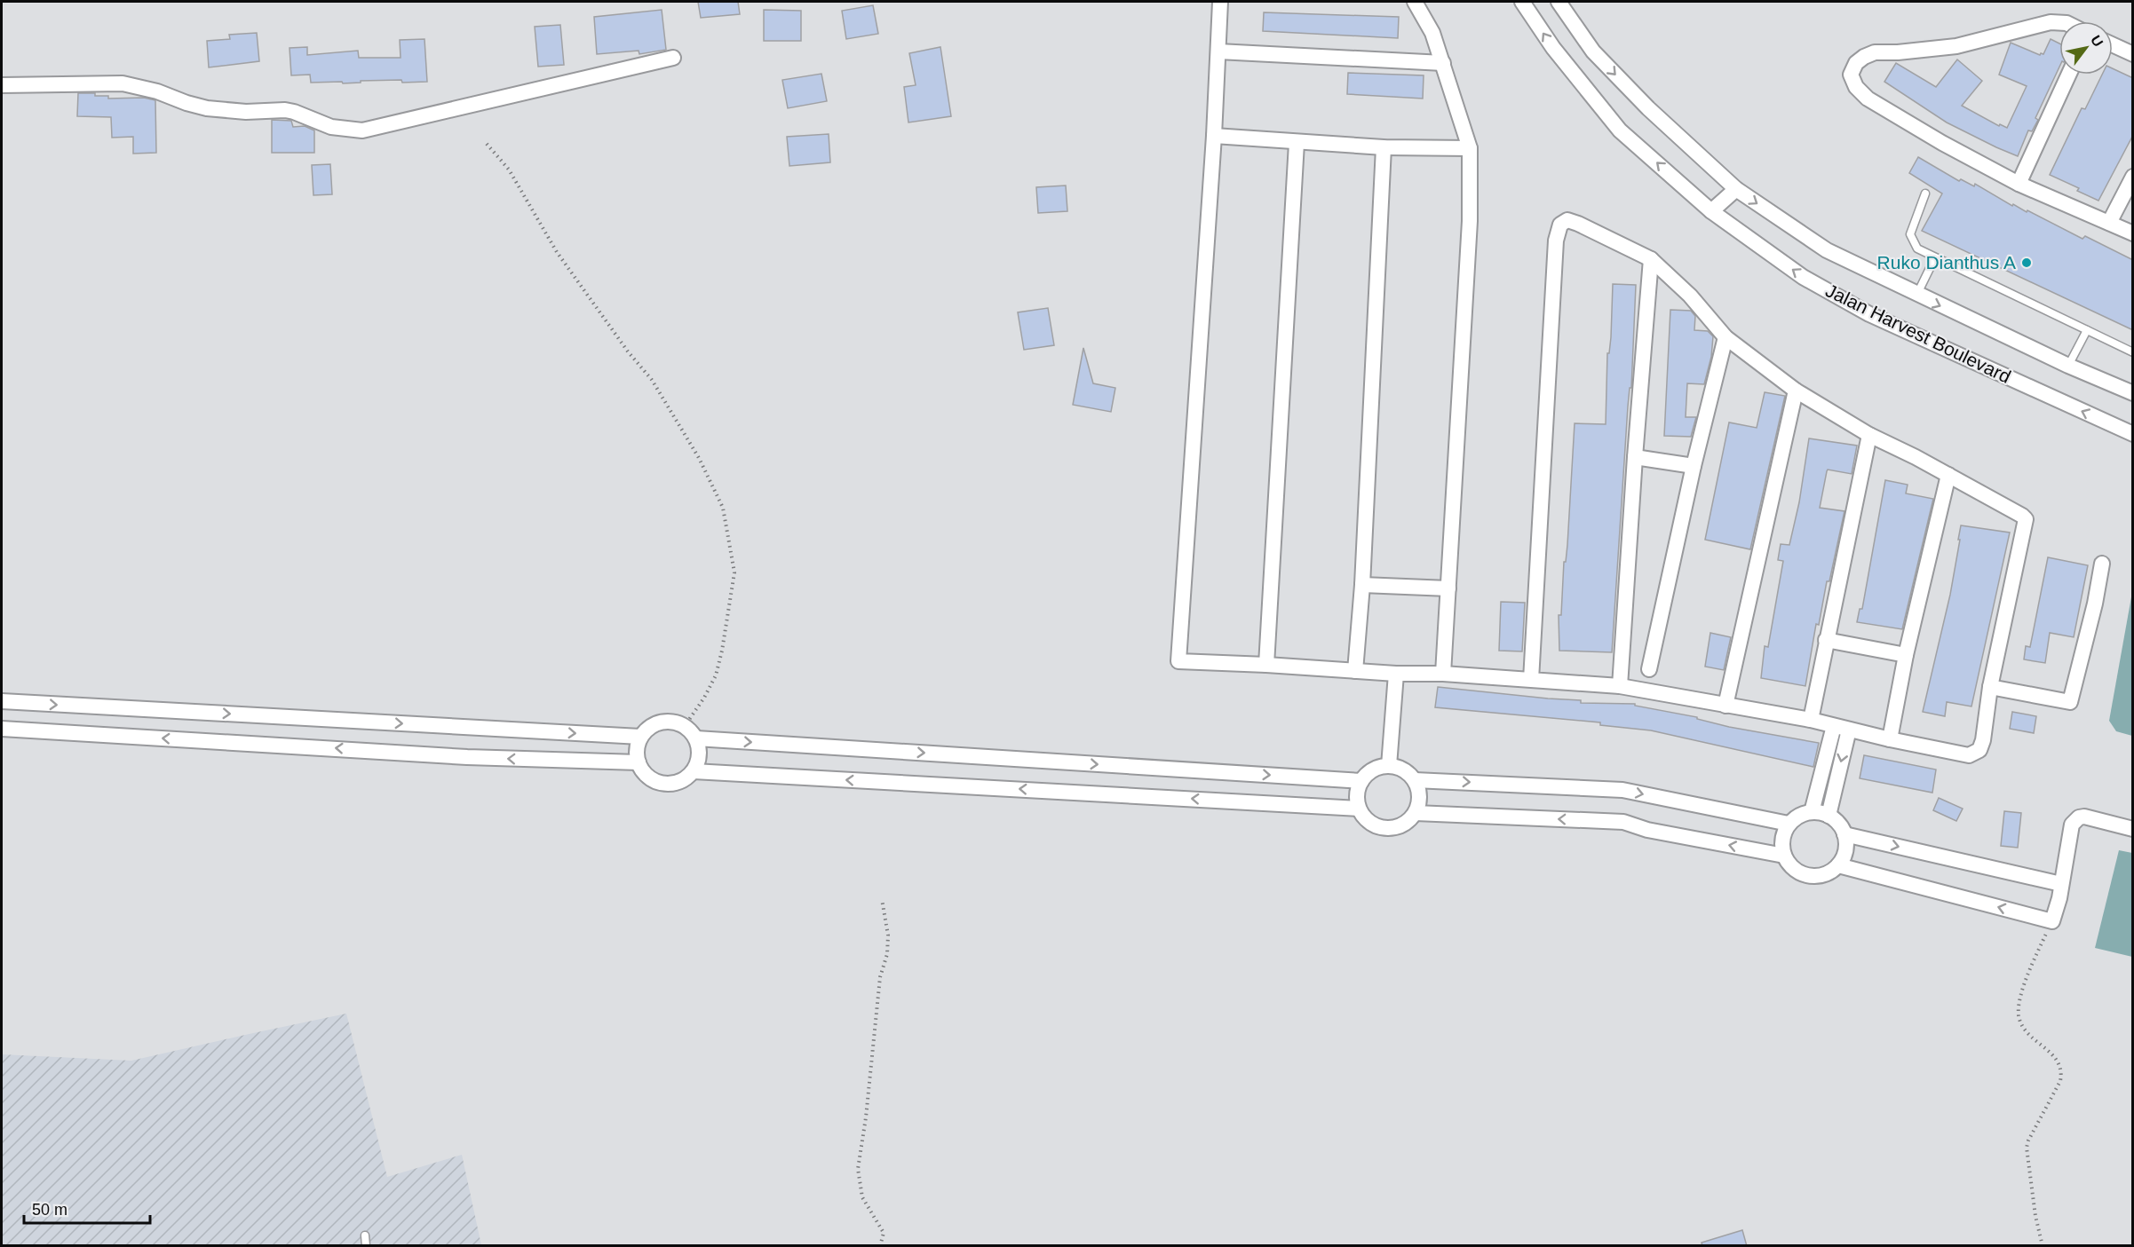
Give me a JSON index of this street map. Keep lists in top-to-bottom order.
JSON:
{
  "streets": {
    "street": ["Jalan Harvest Boulevard"]
  },
  "places": ["Ruko Dianthus A"],
  "scale_bar": "50 m",
  "north": "top right"
}
